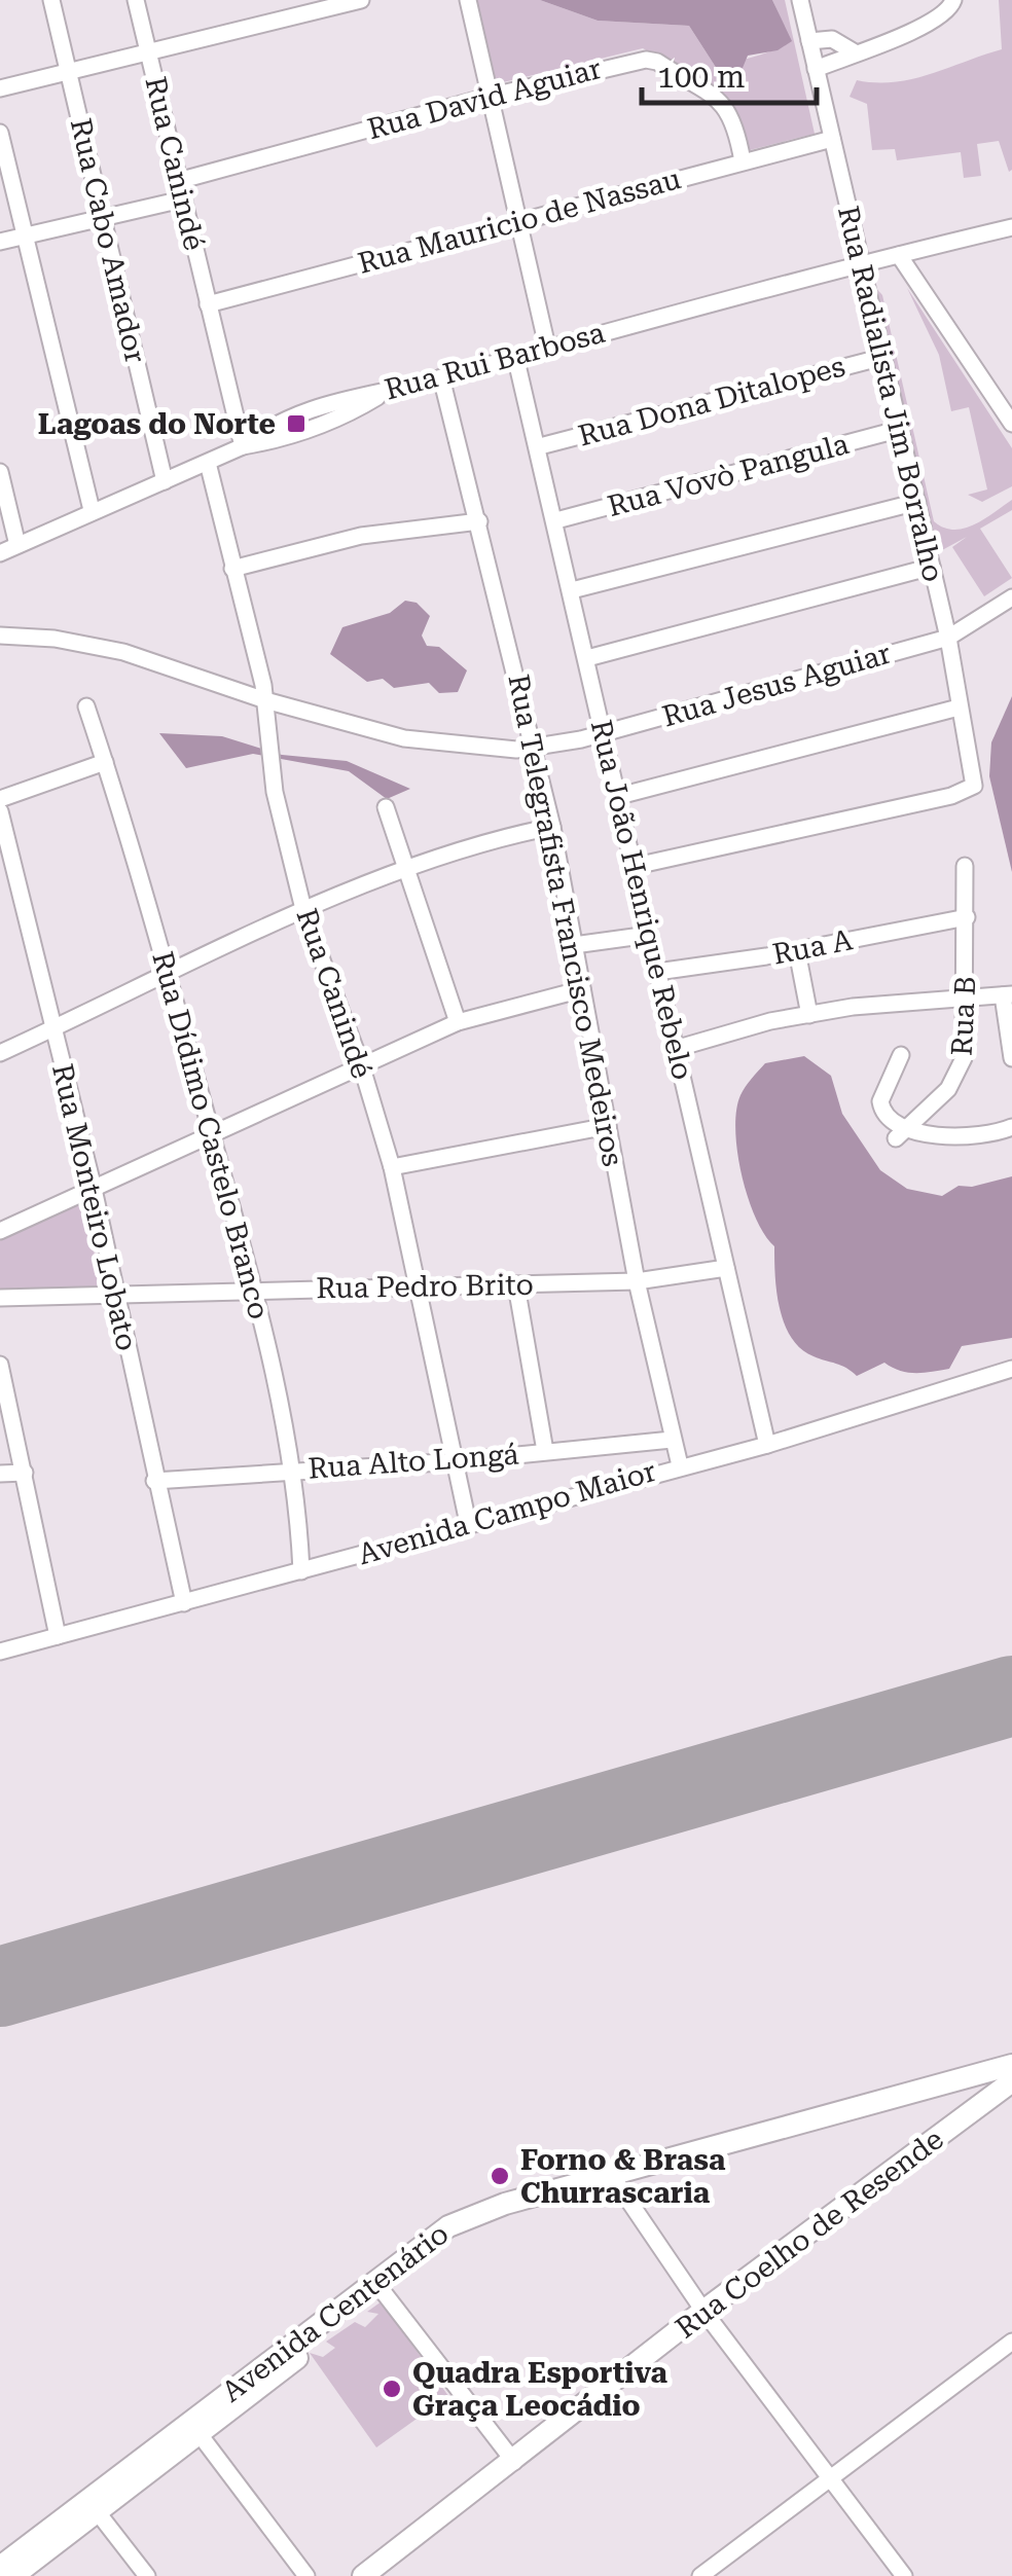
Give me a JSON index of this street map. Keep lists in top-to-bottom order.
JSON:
{
  "streets": {
    "main road": ["Rua Coelho de Resende", "Avenida Centenário"],
    "street": [
      "Rua David Aguiar",
      "Rua Canindé",
      "Rua Mauricio de Nassau",
      "Rua Cabo Amador",
      "Rua Rui Barbosa",
      "Rua Radialista Jim Borralho",
      "Rua Dona Ditalopes",
      "Rua Vovò Pangula",
      "Rua Jesus Aguiar",
      "Rua João Henrique Rebelo",
      "Rua Telegrafista Francisco Medeiros",
      "Rua A",
      "Rua B",
      "Rua Dídimo Castelo Branco",
      "Rua Monteiro Lobato",
      "Rua Pedro Brito",
      "Rua Alto Longá",
      "Avenida Campo Maior"
    ]
  },
  "crossings": [
    ["Rua David Aguiar", "Rua Canindé"],
    ["Rua David Aguiar", "Rua Mauricio de Nassau"],
    ["Rua Canindé", "Rua Mauricio de Nassau"],
    ["Rua Canindé", "Rua Rui Barbosa"],
    ["Rua Canindé", "Rua Jesus Aguiar"],
    ["Rua Canindé", "Rua Pedro Brito"],
    ["Rua Canindé", "Rua Alto Longá"],
    ["Rua Canindé", "Avenida Campo Maior"],
    ["Rua Mauricio de Nassau", "Rua Radialista Jim Borralho"],
    ["Rua Cabo Amador", "Rua Rui Barbosa"],
    ["Rua Rui Barbosa", "Rua Radialista Jim Borralho"],
    ["Rua Rui Barbosa", "Rua João Henrique Rebelo"],
    ["Rua Rui Barbosa", "Rua Telegrafista Francisco Medeiros"],
    ["Rua Radialista Jim Borralho", "Rua Dona Ditalopes"],
    ["Rua Radialista Jim Borralho", "Rua Vovò Pangula"],
    ["Rua Radialista Jim Borralho", "Rua Jesus Aguiar"],
    ["Rua Radialista Jim Borralho", "Rua João Henrique Rebelo"],
    ["Rua Dona Ditalopes", "Rua João Henrique Rebelo"],
    ["Rua Vovò Pangula", "Rua João Henrique Rebelo"],
    ["Rua Jesus Aguiar", "Rua João Henrique Rebelo"],
    ["Rua Jesus Aguiar", "Rua Telegrafista Francisco Medeiros"],
    ["Rua João Henrique Rebelo", "Rua A"],
    ["Rua João Henrique Rebelo", "Rua Pedro Brito"],
    ["Rua João Henrique Rebelo", "Avenida Campo Maior"],
    ["Rua Telegrafista Francisco Medeiros", "Rua Pedro Brito"],
    ["Rua Telegrafista Francisco Medeiros", "Rua Alto Longá"],
    ["Rua Telegrafista Francisco Medeiros", "Avenida Campo Maior"],
    ["Rua A", "Rua B"],
    ["Rua Dídimo Castelo Branco", "Rua Pedro Brito"],
    ["Rua Dídimo Castelo Branco", "Rua Alto Longá"],
    ["Rua Dídimo Castelo Branco", "Avenida Campo Maior"],
    ["Rua Monteiro Lobato", "Rua Pedro Brito"],
    ["Rua Monteiro Lobato", "Rua Alto Longá"],
    ["Rua Monteiro Lobato", "Avenida Campo Maior"],
    ["Rua Coelho de Resende", "Avenida Centenário"]
  ],
  "places": {
    "transit": ["Lagoas do Norte"],
    "other": ["Forno & Brasa Churrascaria", "Quadra Esportiva Graça Leocádio"]
  },
  "scale_bar": "100 m"
}
